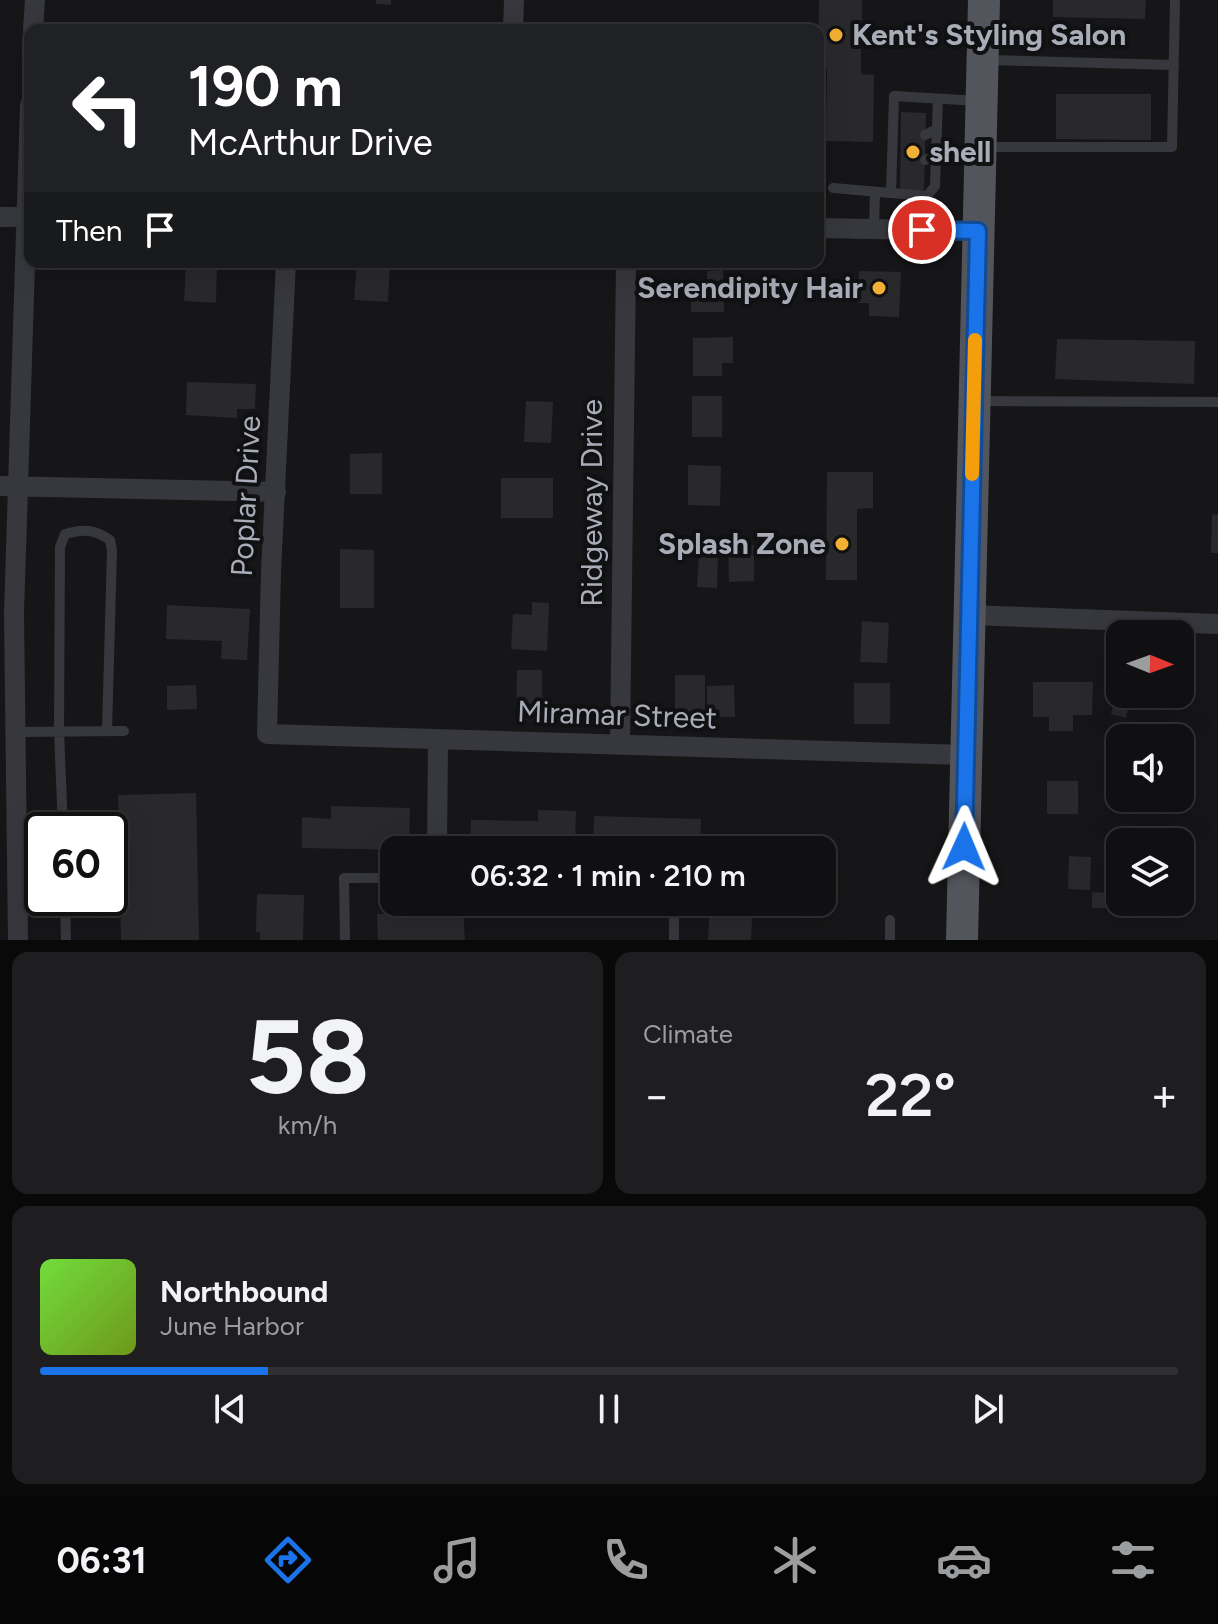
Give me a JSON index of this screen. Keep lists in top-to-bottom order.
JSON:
{
  "streets": {
    "street": ["Poplar Drive", "Ridgeway Drive", "Miramar Street"]
  },
  "crossings": [
    ["Poplar Drive", "Miramar Street"],
    ["Ridgeway Drive", "Miramar Street"]
  ],
  "places": [
    "Kent's Styling Salon",
    "shell",
    "Serendipity Hair",
    "Splash Zone"
  ],
  "north": "right",
  "page": {
    "turn": ["190 m", "McArthur Drive"],
    "then": "Then",
    "limit": "60",
    "trip": "06:32 · 1 min · 210 m",
    "tile": [
      ["58", "km/h"],
      "Climate"
    ],
    "heat": ["−", "22°", "+"],
    "song": ["Northbound", "June Harbor"],
    "tabs": "06:31"
  }
}
